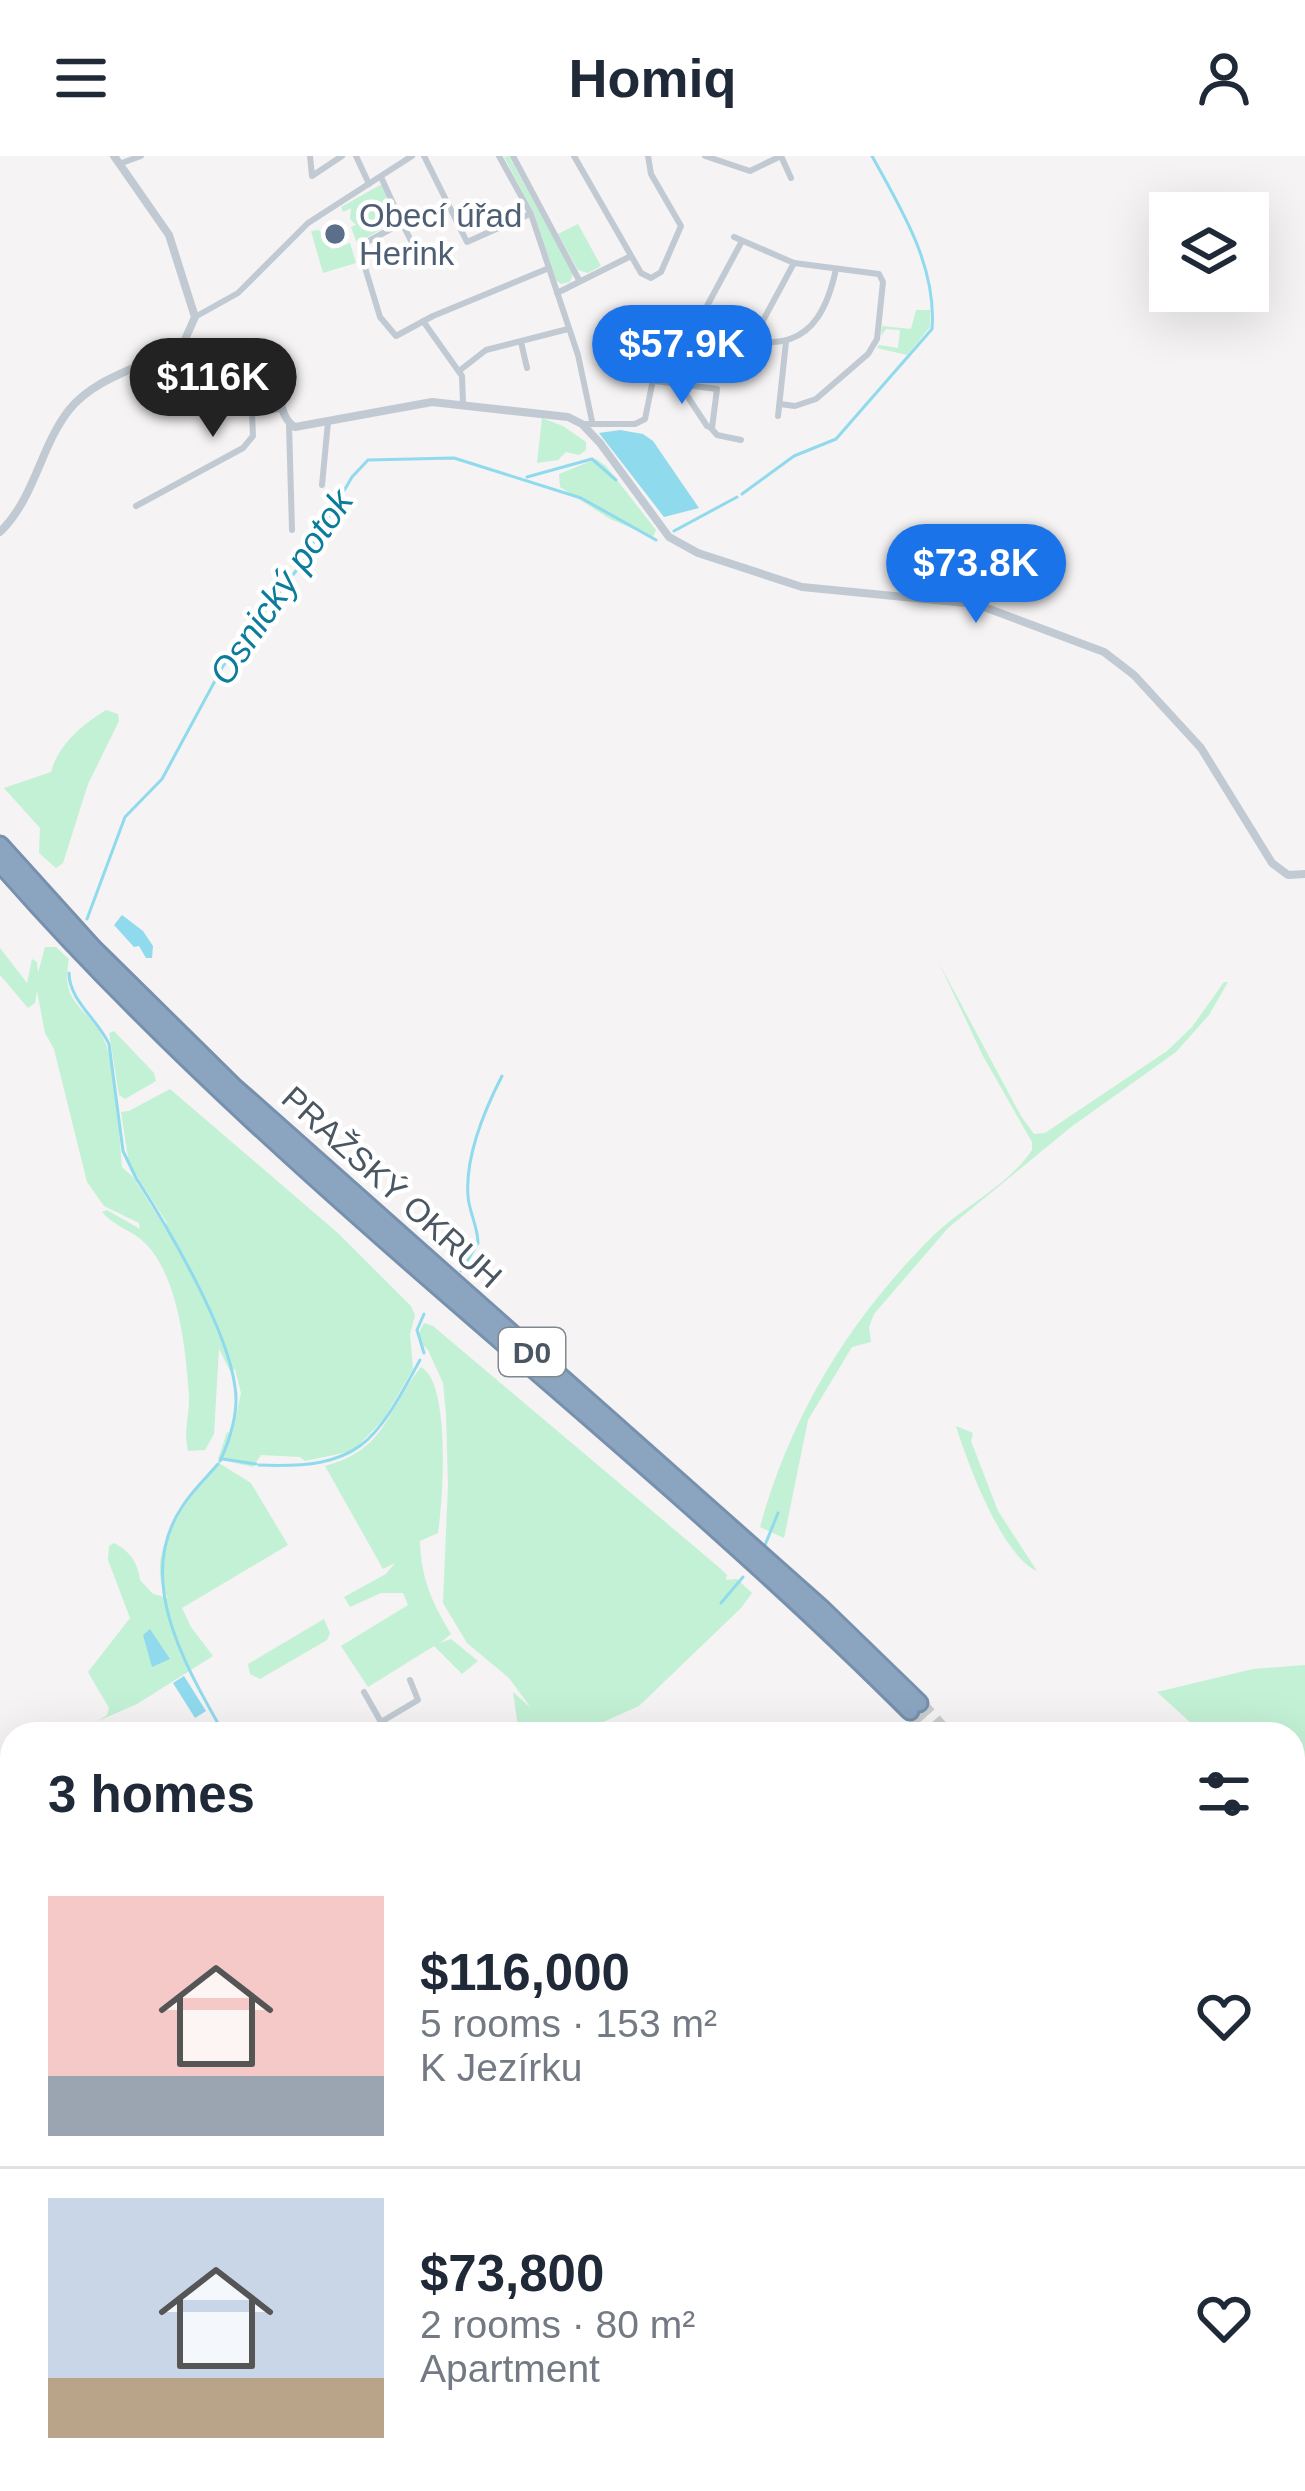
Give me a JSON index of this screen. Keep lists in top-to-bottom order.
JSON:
{
  "streets": {
    "highway": ["PRAŽSKÝ OKRUH", "D0"]
  },
  "water": ["Osnický potok"],
  "places": ["Obecí úřad Herink"],
  "page": {
    "header": "Homiq",
    "price": ["$57.9K", "$116K", "$73.8K"],
    "heading": "3 homes",
    "list": [
      {
        "name": "$116,000",
        "note": "5 rooms · 153 m² · K Jezírku"
      },
      {
        "name": "$73,800",
        "note": "2 rooms · 80 m² · Apartment"
      }
    ]
  }
}
